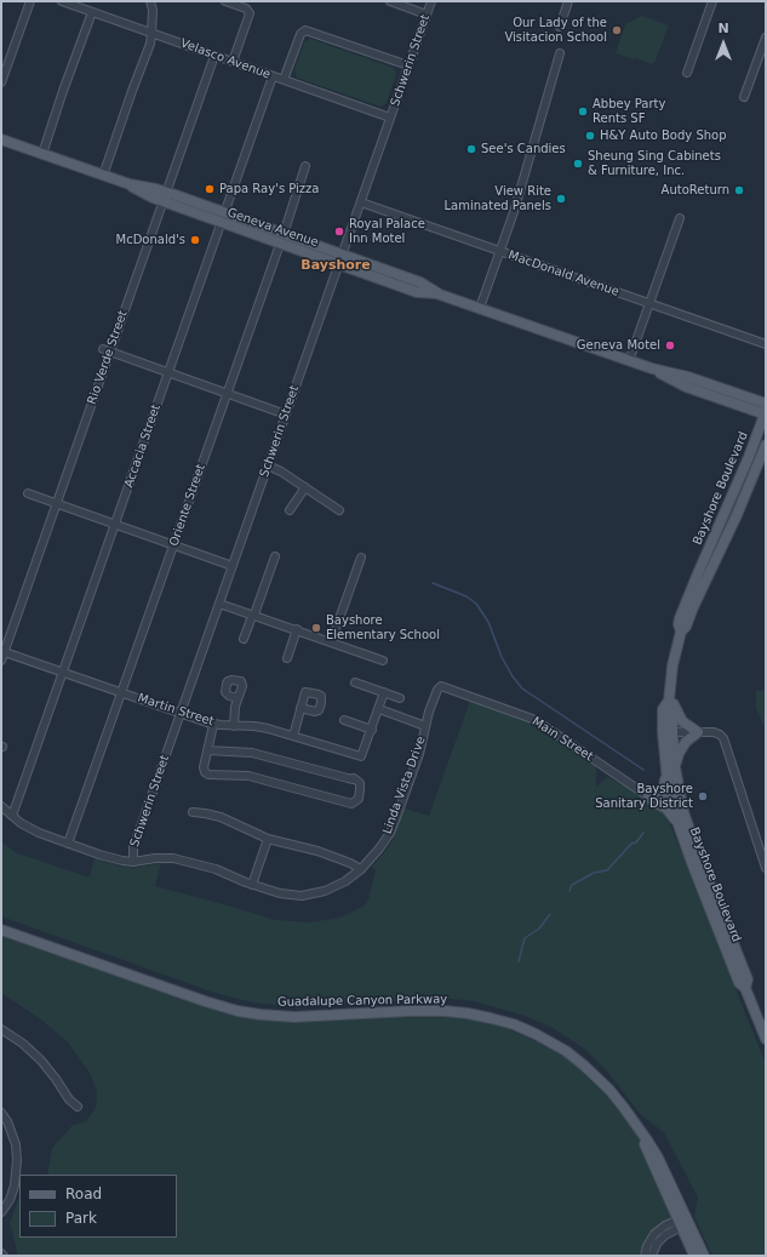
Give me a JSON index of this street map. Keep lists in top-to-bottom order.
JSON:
{
  "streets": {
    "main road": ["Geneva Avenue", "Bayshore Boulevard", "Guadalupe Canyon Parkway"],
    "street": [
      "Velasco Avenue",
      "Schwerin Street",
      "MacDonald Avenue",
      "Rio Verde Street",
      "Accacia Street",
      "Oriente Street",
      "Martin Street",
      "Main Street",
      "Linda Vista Drive"
    ]
  },
  "crossings": [
    ["Velasco Avenue", "Schwerin Street"],
    ["Velasco Avenue", "Rio Verde Street"],
    ["Velasco Avenue", "Accacia Street"],
    ["Schwerin Street", "Geneva Avenue"],
    ["Schwerin Street", "MacDonald Avenue"],
    ["Schwerin Street", "Martin Street"],
    ["Schwerin Street", "Linda Vista Drive"],
    ["Geneva Avenue", "Rio Verde Street"],
    ["Geneva Avenue", "Accacia Street"],
    ["Geneva Avenue", "Bayshore Boulevard"],
    ["Geneva Avenue", "Oriente Street"],
    ["Rio Verde Street", "Martin Street"],
    ["Accacia Street", "Martin Street"],
    ["Oriente Street", "Martin Street"],
    ["Main Street", "Linda Vista Drive"]
  ],
  "districts": ["Bayshore"],
  "places": [
    "Our Lady of the Visitacion School",
    "Abbey Party Rents SF",
    "H&Y Auto Body Shop",
    "See's Candies",
    "Sheung Sing Cabinets & Furniture, Inc.",
    "Papa Ray's Pizza",
    "AutoReturn",
    "View Rite Laminated Panels",
    "Royal Palace Inn Motel",
    "McDonald's",
    "Geneva Motel",
    "Bayshore Elementary School",
    "Bayshore Sanitary District"
  ],
  "legend": ["Road", "Park"],
  "north": "top"
}
